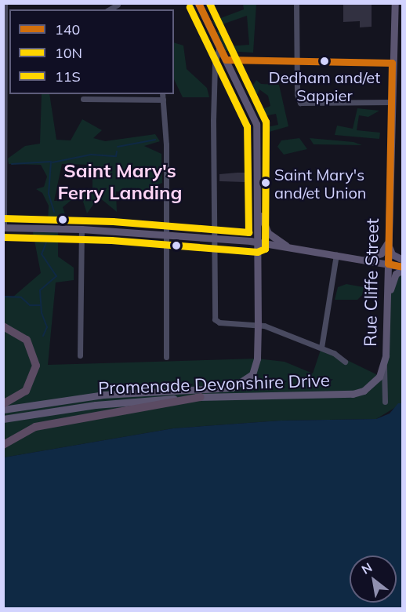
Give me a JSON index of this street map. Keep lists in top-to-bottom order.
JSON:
{
  "streets": {
    "main road": ["Rue Cliffe Street", "Promenade Devonshire Drive"]
  },
  "crossings": [
    ["Rue Cliffe Street", "Promenade Devonshire Drive"]
  ],
  "districts": ["Saint Mary's Ferry Landing"],
  "places": ["Dedham and/et Sappier", "Saint Mary's and/et Union"],
  "lines": ["transit line 140", "transit line 10N", "transit line 11S"],
  "legend": ["140", "10N", "11S"],
  "north": "top left"
}
